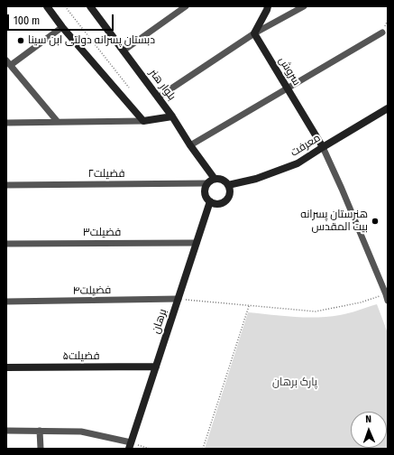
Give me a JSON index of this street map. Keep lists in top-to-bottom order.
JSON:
{
  "streets": {
    "street": [
      "سروش",
      "بلوار هنر",
      "معرفت",
      "فضیلت۲",
      "فضیلت۳",
      "فضیلت۴",
      "برهان",
      "فضیلت۵"
    ]
  },
  "crossings": [
    ["سروش", "معرفت"],
    ["بلوار هنر", "معرفت"],
    ["بلوار هنر", "فضیلت۲"],
    ["بلوار هنر", "برهان"],
    ["معرفت", "فضیلت۲"],
    ["معرفت", "برهان"],
    ["فضیلت۲", "برهان"],
    ["فضیلت۳", "برهان"],
    ["فضیلت۴", "برهان"],
    ["برهان", "فضیلت۵"]
  ],
  "parks": ["پارک برهان"],
  "places": ["دبستان پسرانه دولتی ابن سینا", "هنرستان پسرانه بیت المقدس"],
  "scale_bar": "100 m",
  "north": "top"
}
